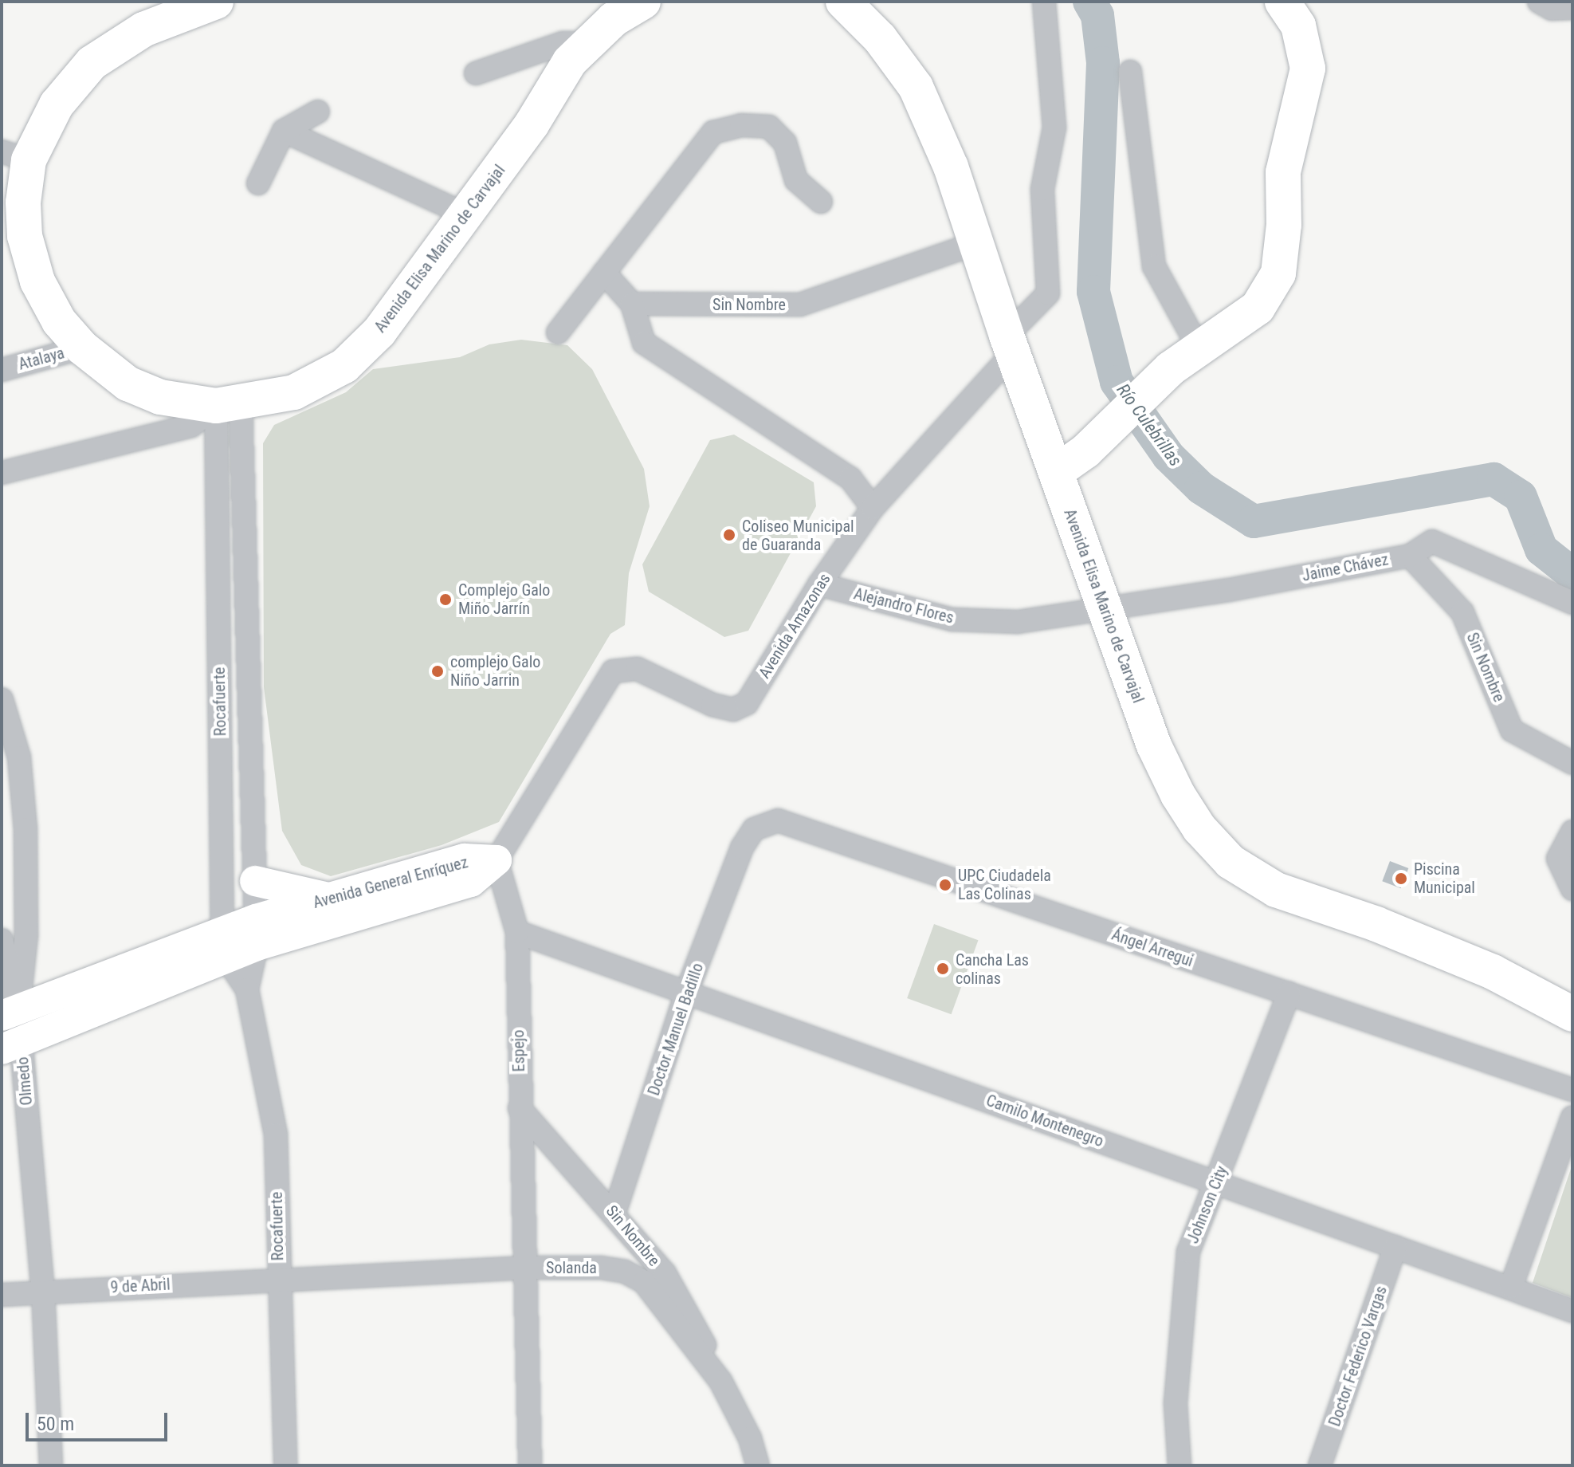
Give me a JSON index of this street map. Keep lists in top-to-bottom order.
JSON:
{
  "streets": {
    "main road": ["Avenida Elisa Marino de Carvajal"],
    "street": [
      "Sin Nombre",
      "Atalaya",
      "Jaime Chávez",
      "Alejandro Flores",
      "Avenida Amazonas",
      "Rocafuerte",
      "Avenida General Enríquez",
      "Ángel Arregui",
      "Doctor Manuel Badillo",
      "Espejo",
      "Olmedo",
      "Camilo Montenegro",
      "Johnson City",
      "Solanda",
      "9 de Abril",
      "Doctor Federico Vargas"
    ]
  },
  "crossings": [
    ["Avenida Elisa Marino de Carvajal", "Sin Nombre"],
    ["Avenida Elisa Marino de Carvajal", "Atalaya"],
    ["Avenida Elisa Marino de Carvajal", "Jaime Chávez"],
    ["Avenida Elisa Marino de Carvajal", "Alejandro Flores"],
    ["Avenida Elisa Marino de Carvajal", "Avenida Amazonas"],
    ["Avenida Elisa Marino de Carvajal", "Rocafuerte"],
    ["Sin Nombre", "Jaime Chávez"],
    ["Sin Nombre", "Doctor Manuel Badillo"],
    ["Sin Nombre", "Espejo"],
    ["Sin Nombre", "Solanda"],
    ["Jaime Chávez", "Alejandro Flores"],
    ["Alejandro Flores", "Avenida Amazonas"],
    ["Avenida Amazonas", "Avenida General Enríquez"],
    ["Avenida Amazonas", "Espejo"],
    ["Rocafuerte", "Avenida General Enríquez"],
    ["Rocafuerte", "Solanda"],
    ["Rocafuerte", "9 de Abril"],
    ["Avenida General Enríquez", "Espejo"],
    ["Avenida General Enríquez", "Olmedo"],
    ["Ángel Arregui", "Doctor Manuel Badillo"],
    ["Ángel Arregui", "Johnson City"],
    ["Doctor Manuel Badillo", "Camilo Montenegro"],
    ["Espejo", "Camilo Montenegro"],
    ["Espejo", "Solanda"],
    ["Olmedo", "9 de Abril"],
    ["Camilo Montenegro", "Johnson City"],
    ["Camilo Montenegro", "Doctor Federico Vargas"],
    ["Solanda", "9 de Abril"]
  ],
  "water": ["Río Culebrillas"],
  "places": [
    "Coliseo Municipal de Guaranda",
    "Complejo Galo Miño Jarrín",
    "complejo Galo Niño Jarrin",
    "Piscina Municipal",
    "UPC Ciudadela Las Colinas",
    "Cancha Las colinas"
  ],
  "scale_bar": "50 m"
}
